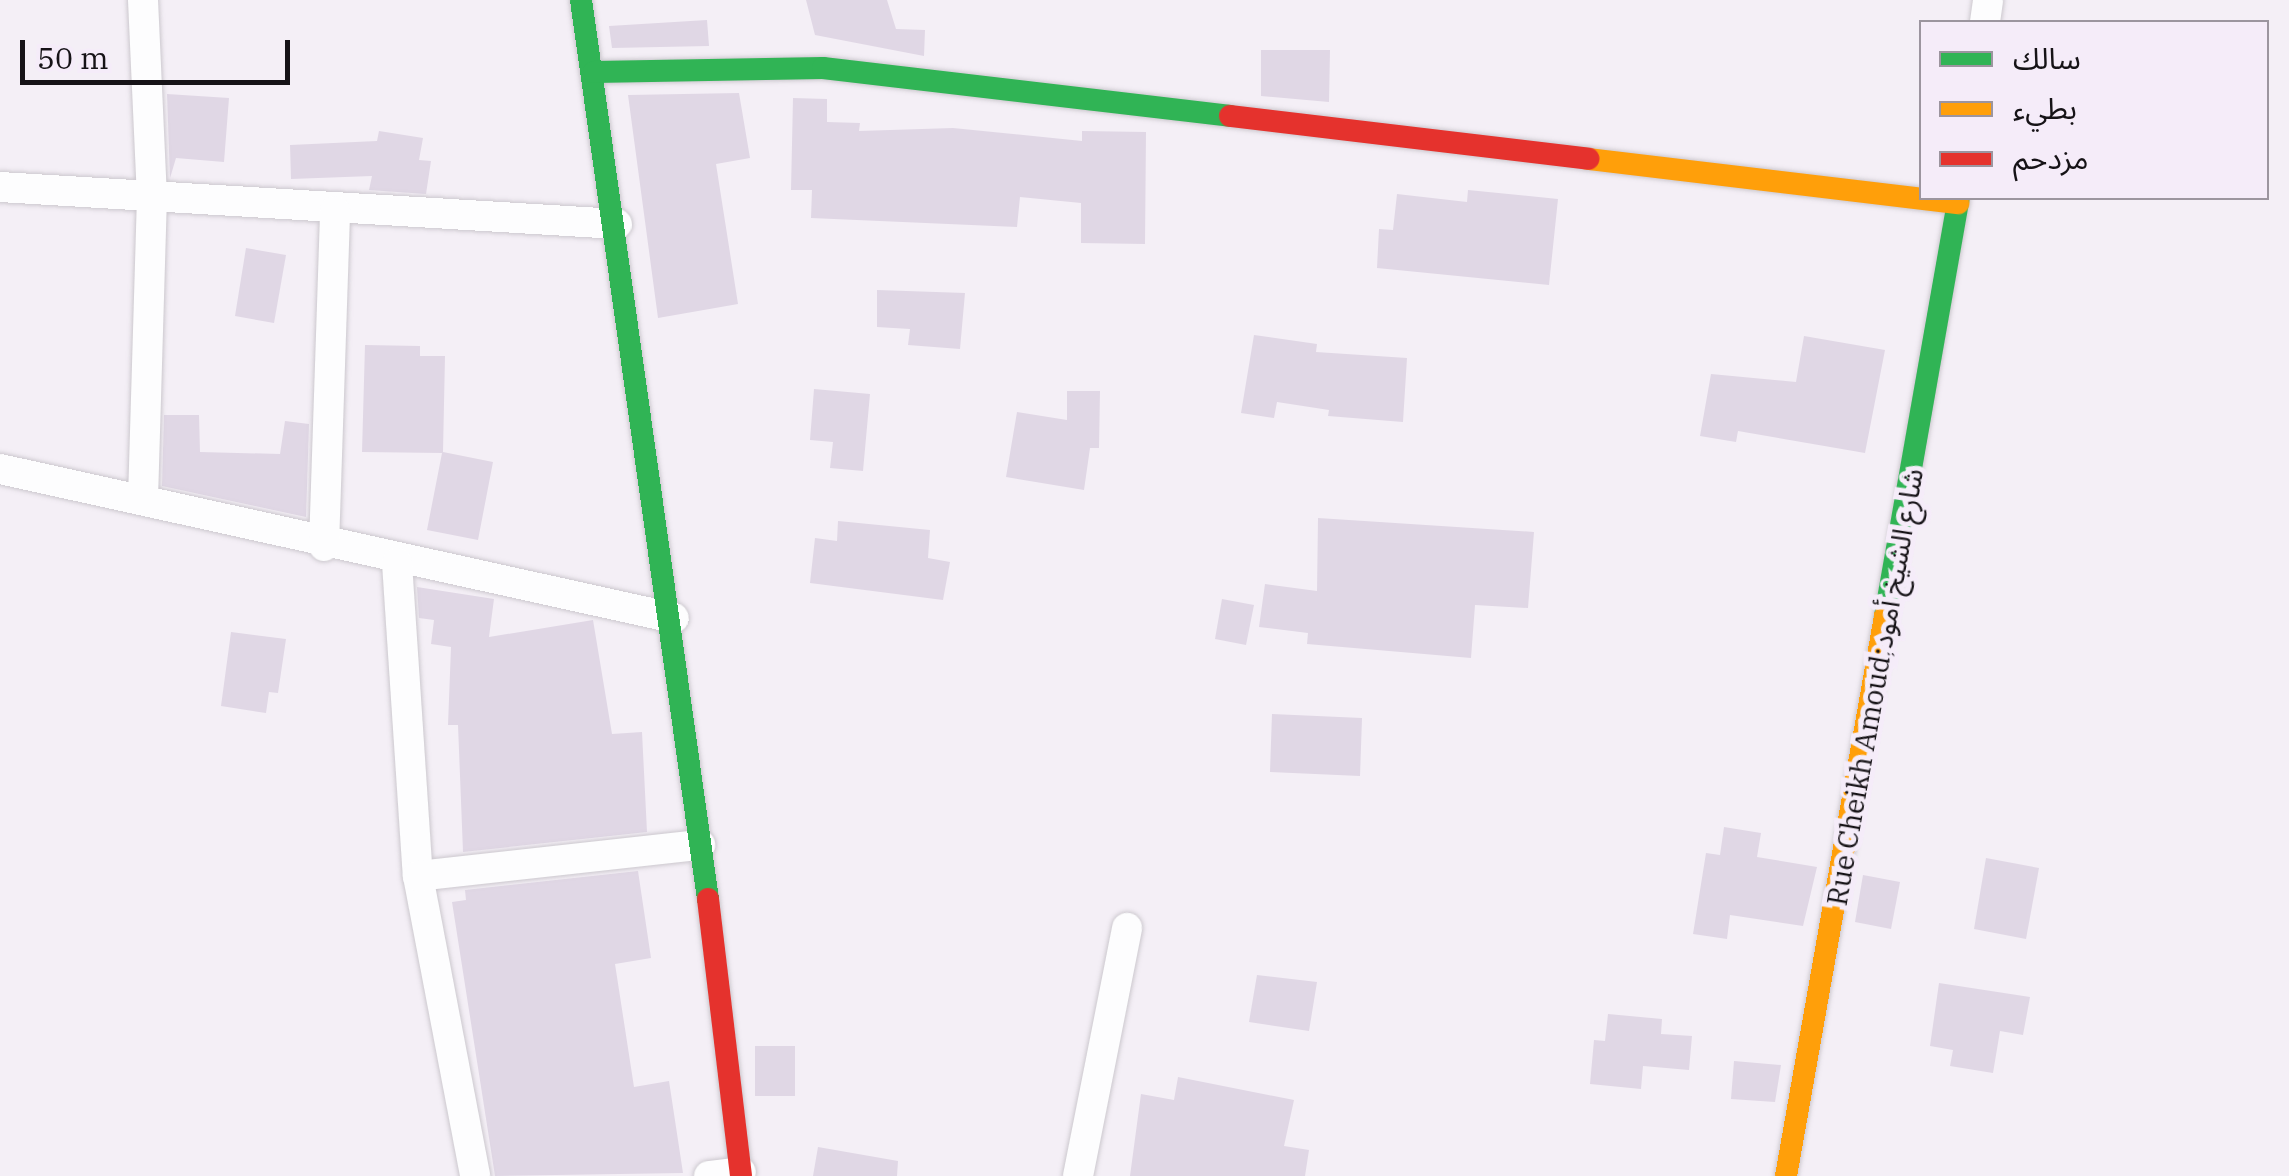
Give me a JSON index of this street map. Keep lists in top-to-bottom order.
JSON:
{
  "streets": {
    "street": ["Rue Cheikh Amoud;شارع الشيخ أمود"]
  },
  "legend": ["سالك", "بطيء", "مزدحم"],
  "scale_bar": "50 m"
}
